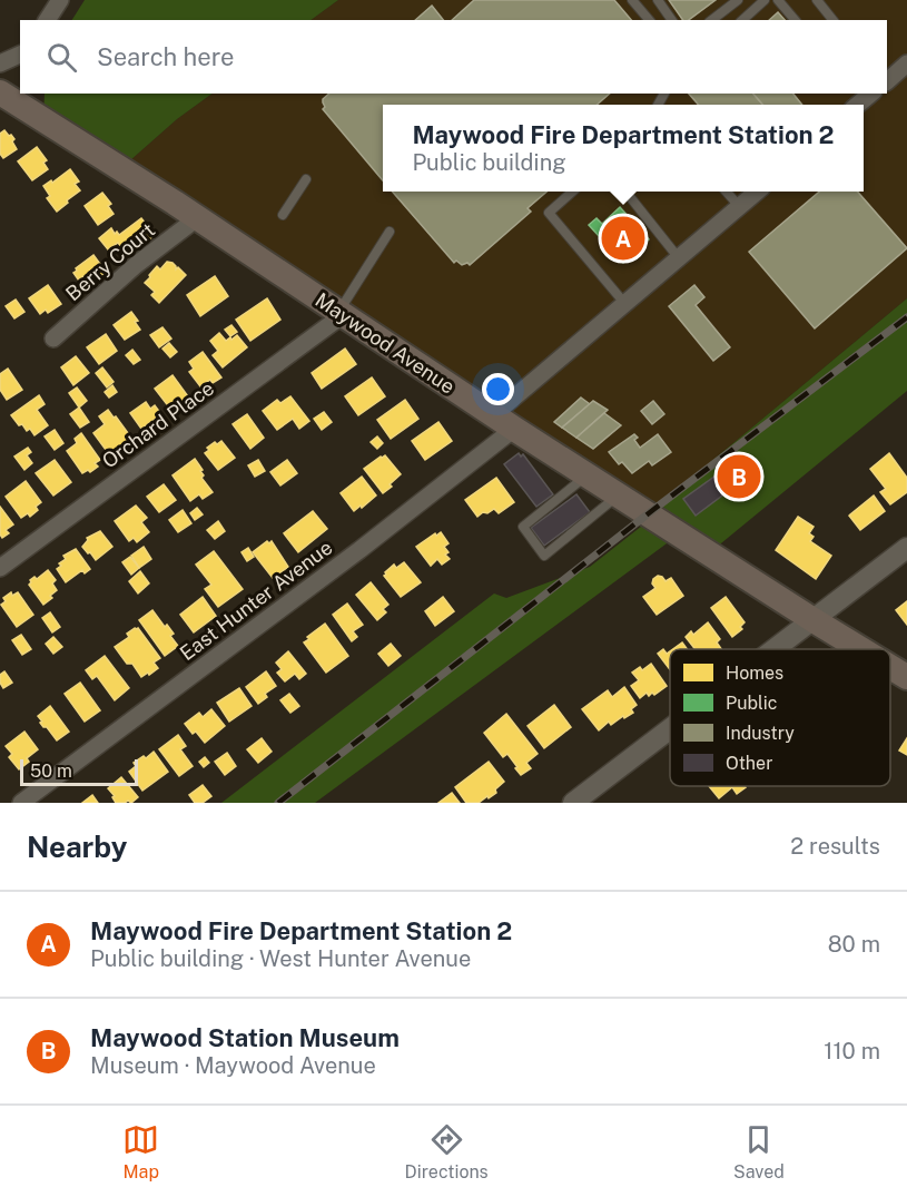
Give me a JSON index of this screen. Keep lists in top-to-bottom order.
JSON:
{
  "streets": {
    "main road": ["Maywood Avenue"],
    "street": ["Berry Court", "Orchard Place", "East Hunter Avenue"]
  },
  "crossings": [
    ["Berry Court", "Maywood Avenue"],
    ["Maywood Avenue", "Orchard Place"],
    ["Maywood Avenue", "East Hunter Avenue"]
  ],
  "legend": [
    "Homes",
    "Public",
    "Industry",
    "Other"
  ],
  "scale_bar": "50 m",
  "page": {
    "search": "Search here",
    "popup": ["Maywood Fire Department Station 2", "Public building"],
    "pins": ["A", "B"],
    "scale": "50 m",
    "heading": ["Nearby", "2 results"],
    "list": [
      {
        "mark": "A",
        "name": "Maywood Fire Department Station 2",
        "note": "Public building · West Hunter Avenue",
        "value": "80 m"
      },
      {
        "mark": "B",
        "name": "Maywood Station Museum",
        "note": "Museum · Maywood Avenue",
        "value": "110 m"
      }
    ],
    "nav": ["Map", "Directions", "Saved"]
  }
}
